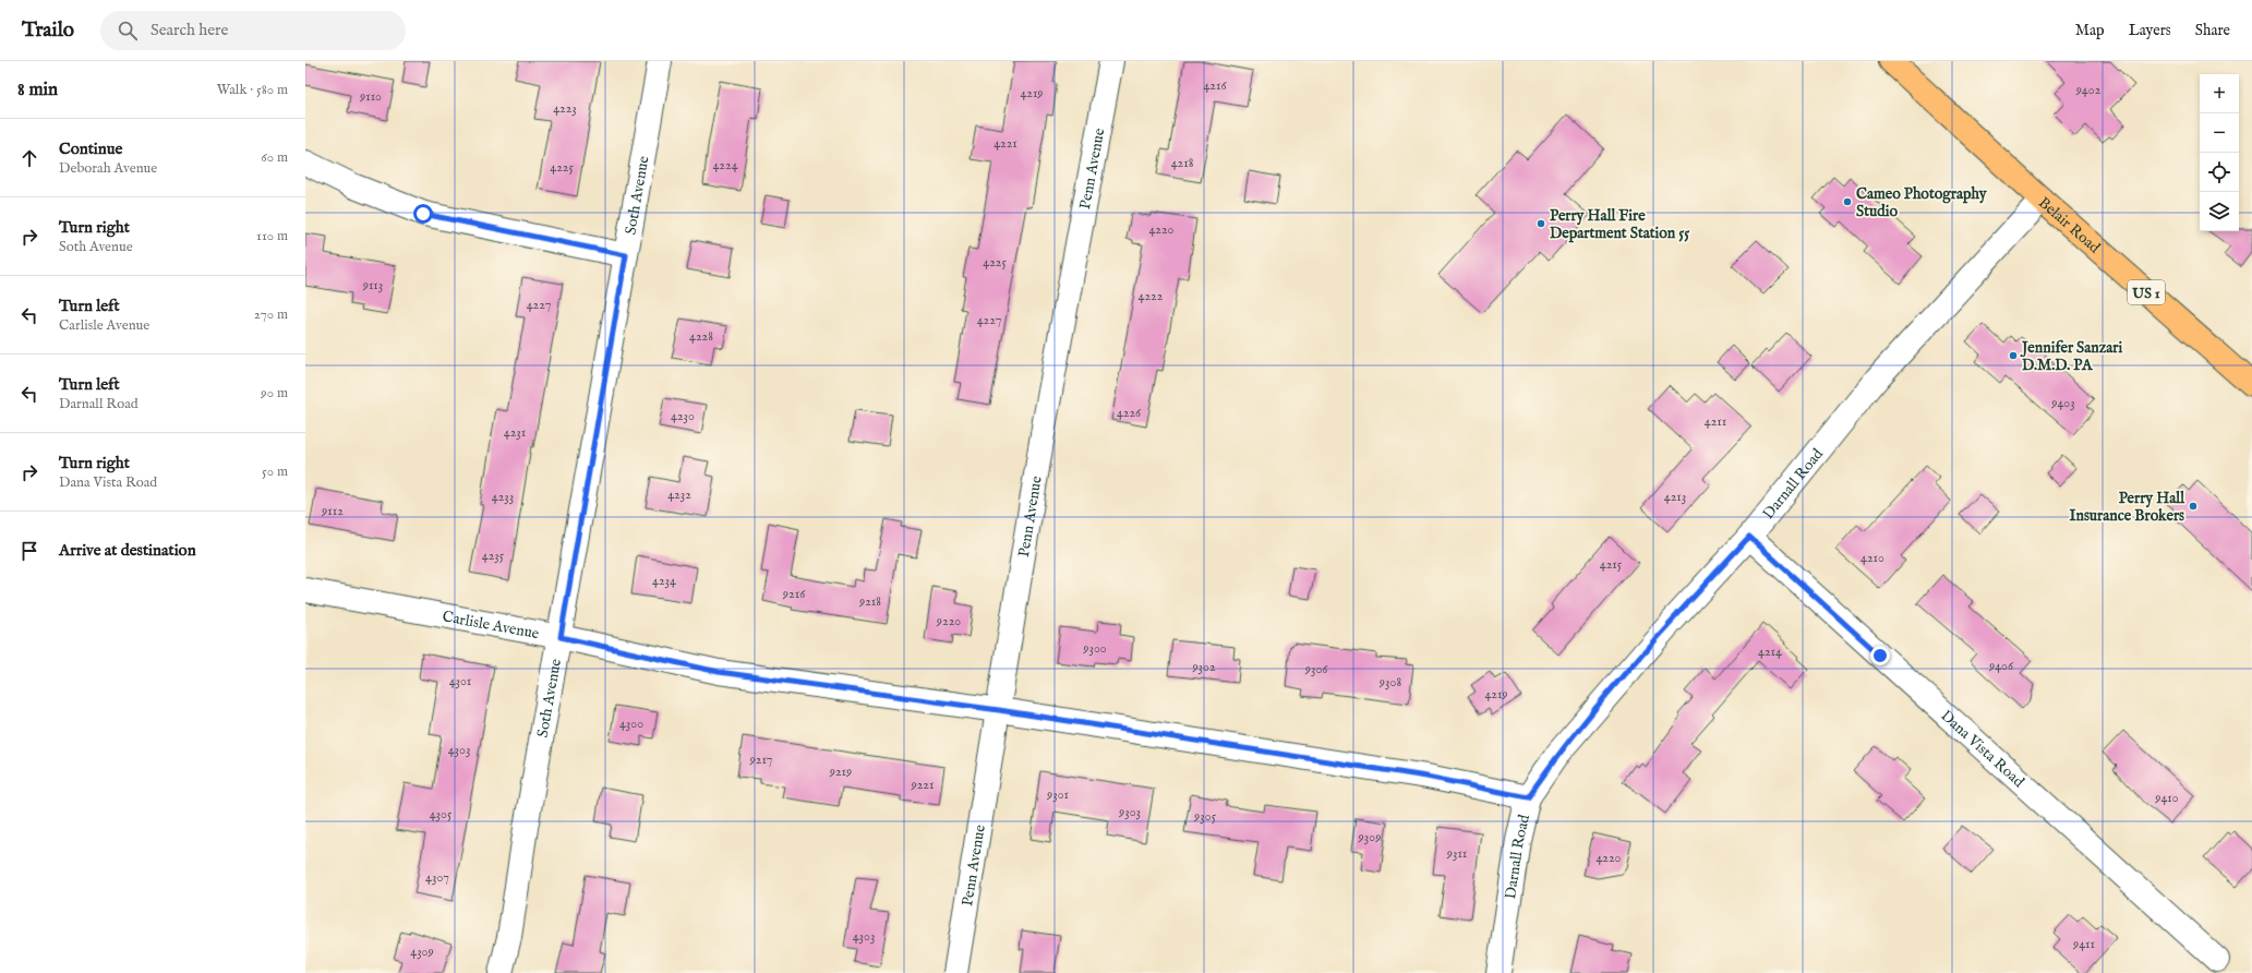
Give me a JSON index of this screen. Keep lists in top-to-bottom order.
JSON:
{
  "streets": {
    "highway": ["Belair Road", "US 1"],
    "street": [
      "Penn Avenue",
      "Soth Avenue",
      "Darnall Road",
      "Carlisle Avenue",
      "Dana Vista Road"
    ]
  },
  "crossings": [
    ["Penn Avenue", "Carlisle Avenue"],
    ["Soth Avenue", "Carlisle Avenue"],
    ["Belair Road", "Darnall Road"],
    ["Darnall Road", "Carlisle Avenue"],
    ["Darnall Road", "Dana Vista Road"]
  ],
  "places": [
    "Cameo Photography Studio",
    "Perry Hall Fire Department Station 55",
    "Jennifer Sanzari D.M.D. PA",
    "Perry Hall Insurance Brokers"
  ],
  "house_numbers": [
    "4216",
    "9402",
    "4219",
    "9110",
    "4223",
    "4221",
    "4218",
    "4224",
    "4225",
    "4220",
    "4225",
    "9113",
    "4222",
    "4227",
    "4227",
    "4228",
    "9403",
    "4226",
    "4230",
    "4211",
    "4231",
    "4232",
    "4233",
    "4213",
    "9112",
    "4235",
    "4210",
    "4215",
    "4234",
    "9216",
    "9218",
    "9220",
    "9300",
    "4214",
    "9406",
    "9302",
    "9306",
    "4301",
    "9308",
    "4219",
    "4300",
    "4303",
    "9217",
    "9219",
    "9221",
    "9301",
    "9410",
    "9303",
    "4305",
    "9305",
    "9309",
    "9311",
    "4220",
    "4307",
    "4303",
    "9411",
    "4309"
  ],
  "page": {
    "header": "Trailo",
    "search": "Search here",
    "nav": ["Map", "Layers", "Share"],
    "heading": ["8 min", "Walk · 580 m"],
    "map_buttons": ["+", "−"],
    "list": [
      ["Continue", "Deborah Avenue", "60 m"],
      ["Turn right", "Soth Avenue", "110 m"],
      ["Turn left", "Carlisle Avenue", "270 m"],
      ["Turn left", "Darnall Road", "90 m"],
      ["Turn right", "Dana Vista Road", "50 m"],
      "Arrive at destination"
    ]
  }
}
